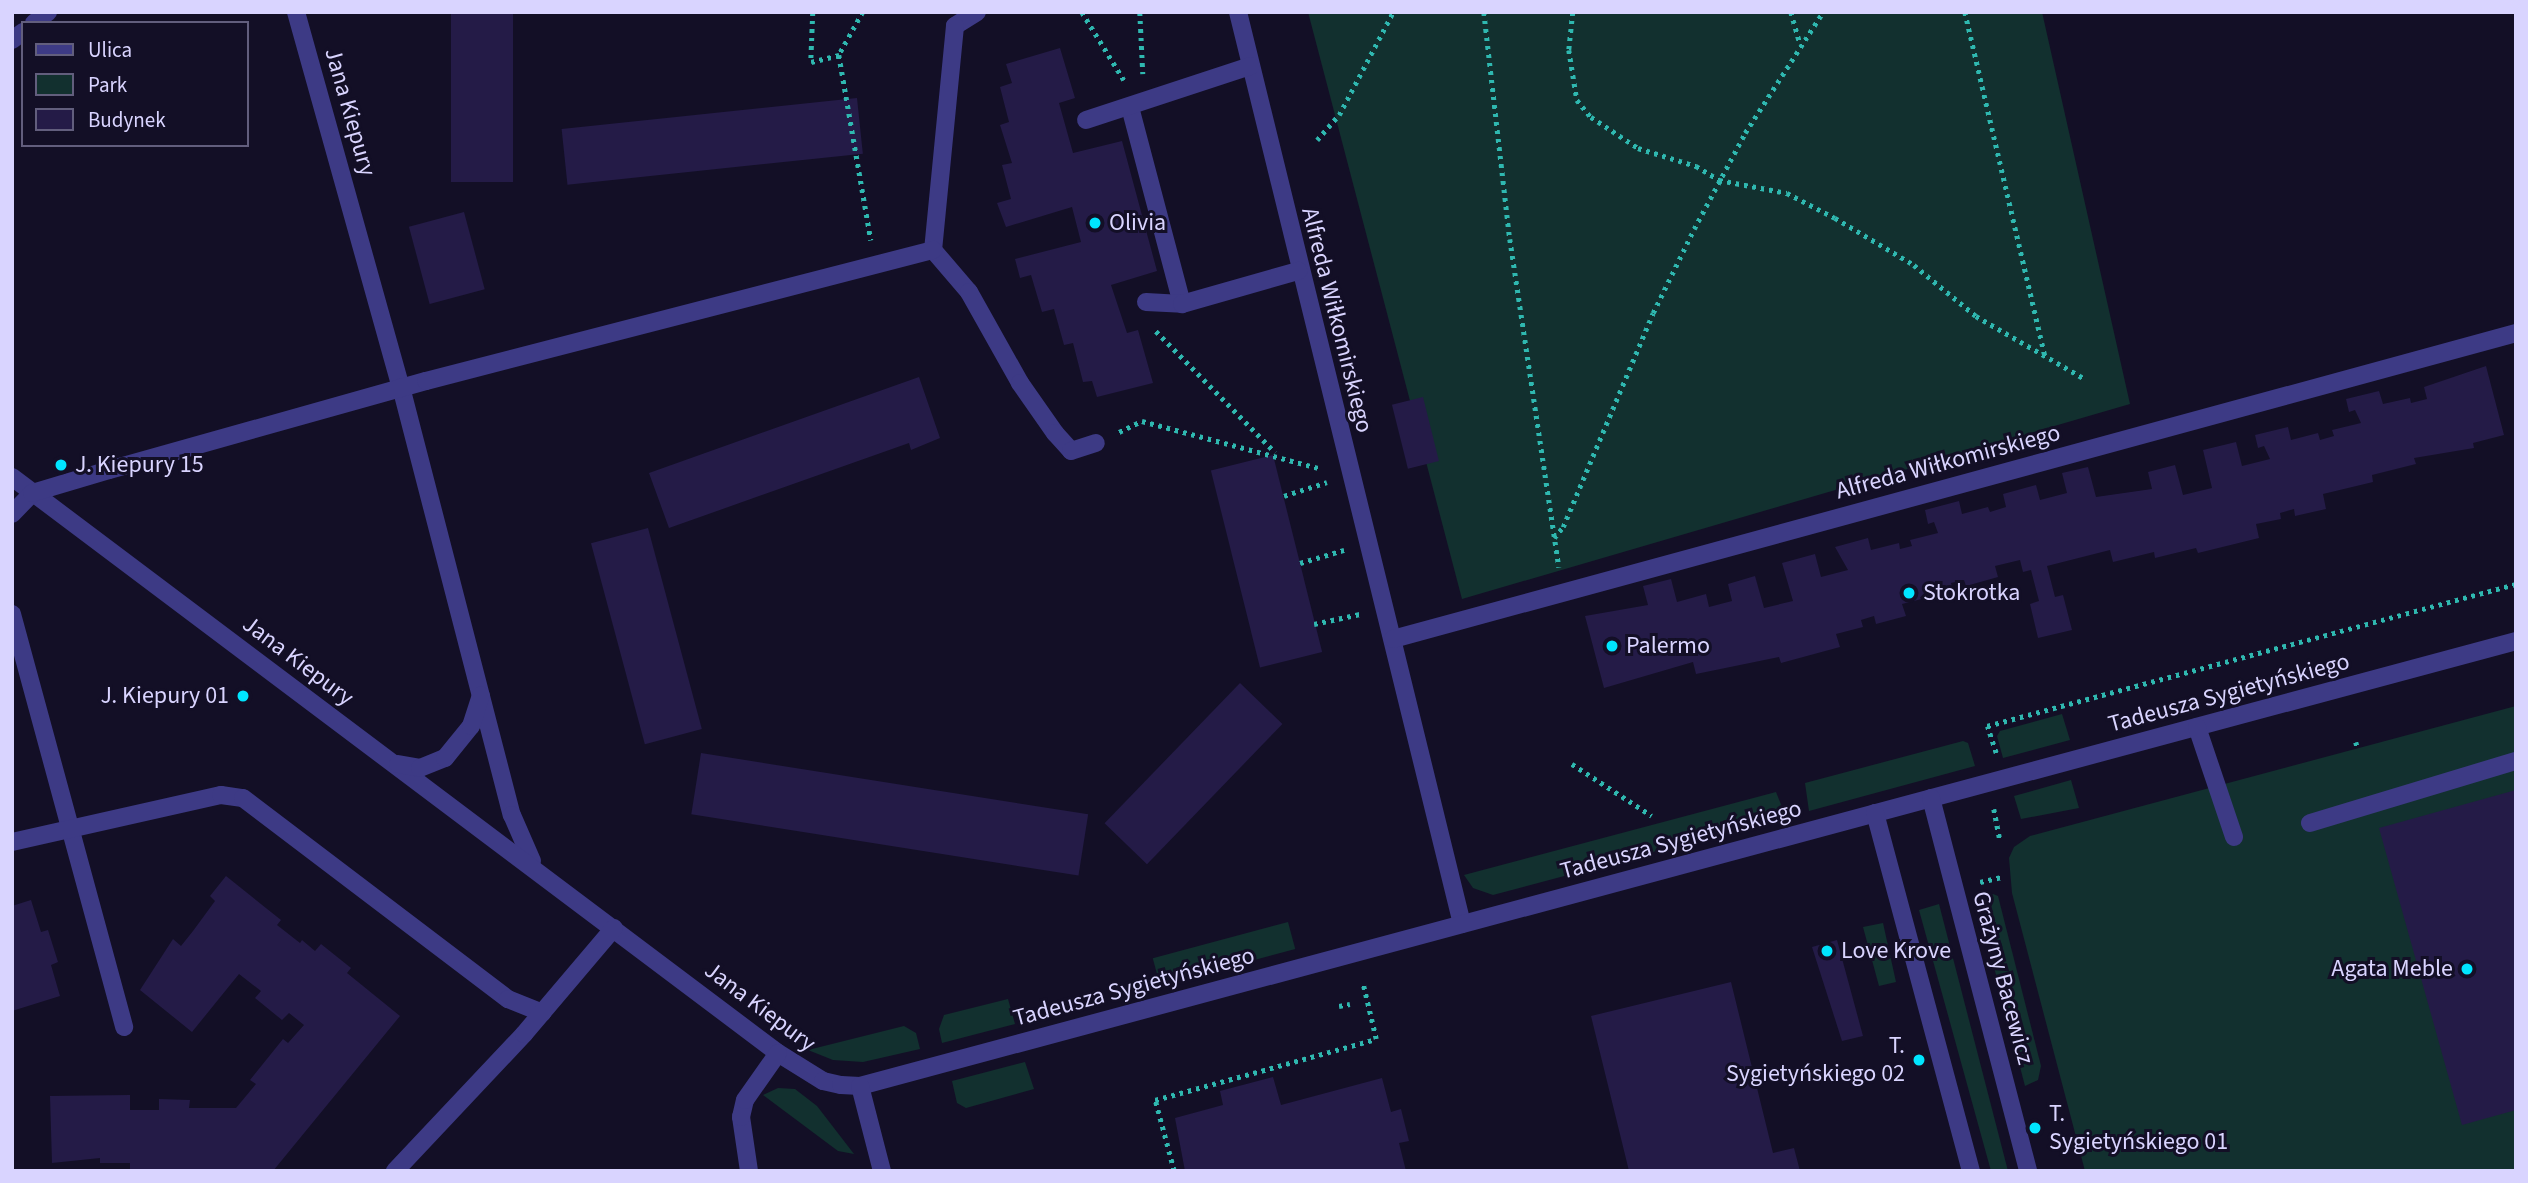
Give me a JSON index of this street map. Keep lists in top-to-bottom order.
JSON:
{
  "streets": {
    "street": [
      "Jana Kiepury",
      "Alfreda Wiłkomirskiego",
      "Tadeusza Sygietyńskiego",
      "Grażyny Bacewicz"
    ]
  },
  "crossings": [
    ["Jana Kiepury", "Tadeusza Sygietyńskiego"],
    ["Alfreda Wiłkomirskiego", "Tadeusza Sygietyńskiego"],
    ["Tadeusza Sygietyńskiego", "Grażyny Bacewicz"]
  ],
  "places": [
    "Olivia",
    "J. Kiepury 15",
    "Stokrotka",
    "Palermo",
    "J. Kiepury 01",
    "Love Krove",
    "Agata Meble",
    "T. Sygietyńskiego 02",
    "T. Sygietyńskiego 01"
  ],
  "legend": ["Ulica", "Park", "Budynek"]
}
